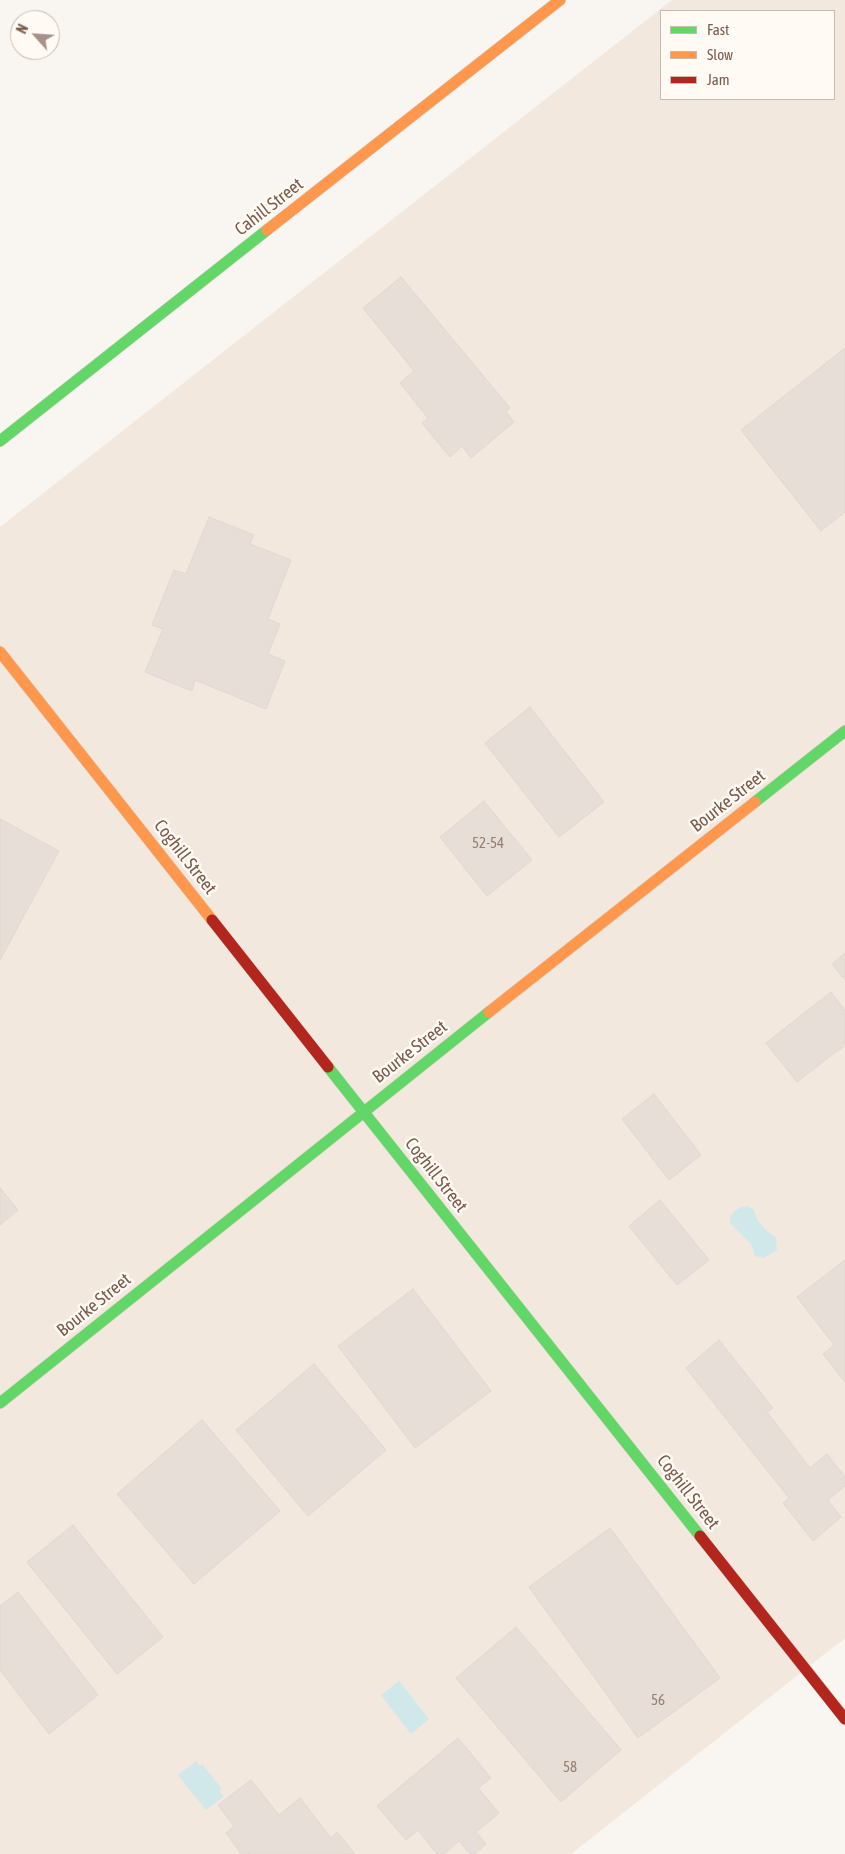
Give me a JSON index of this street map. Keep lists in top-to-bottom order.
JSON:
{
  "streets": {
    "street": ["Cahill Street", "Bourke Street", "Coghill Street"]
  },
  "crossings": [
    ["Bourke Street", "Coghill Street"]
  ],
  "house_numbers": ["52-54", "56", "58"],
  "legend": ["Fast", "Slow", "Jam"],
  "north": "top left"
}
